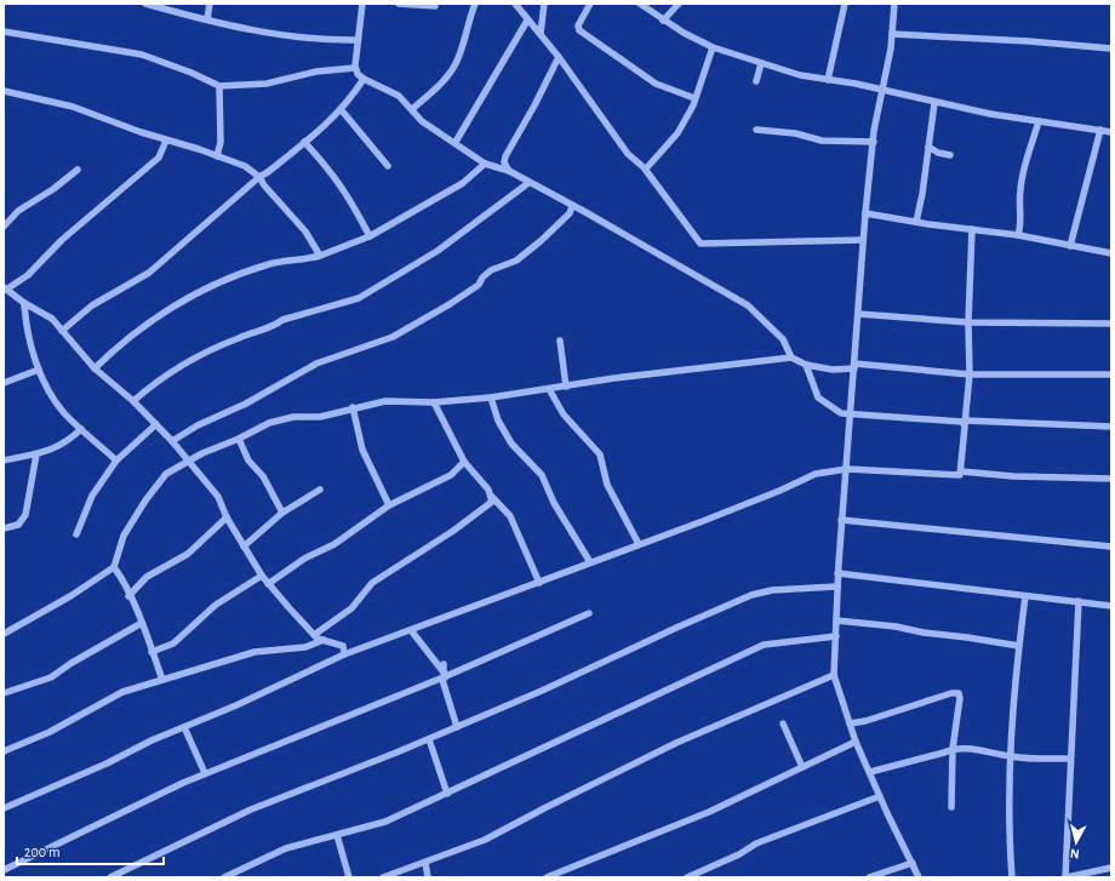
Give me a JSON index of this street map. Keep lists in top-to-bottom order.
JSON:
{
  "scale_bar": "200 m",
  "north": "bottom"
}
